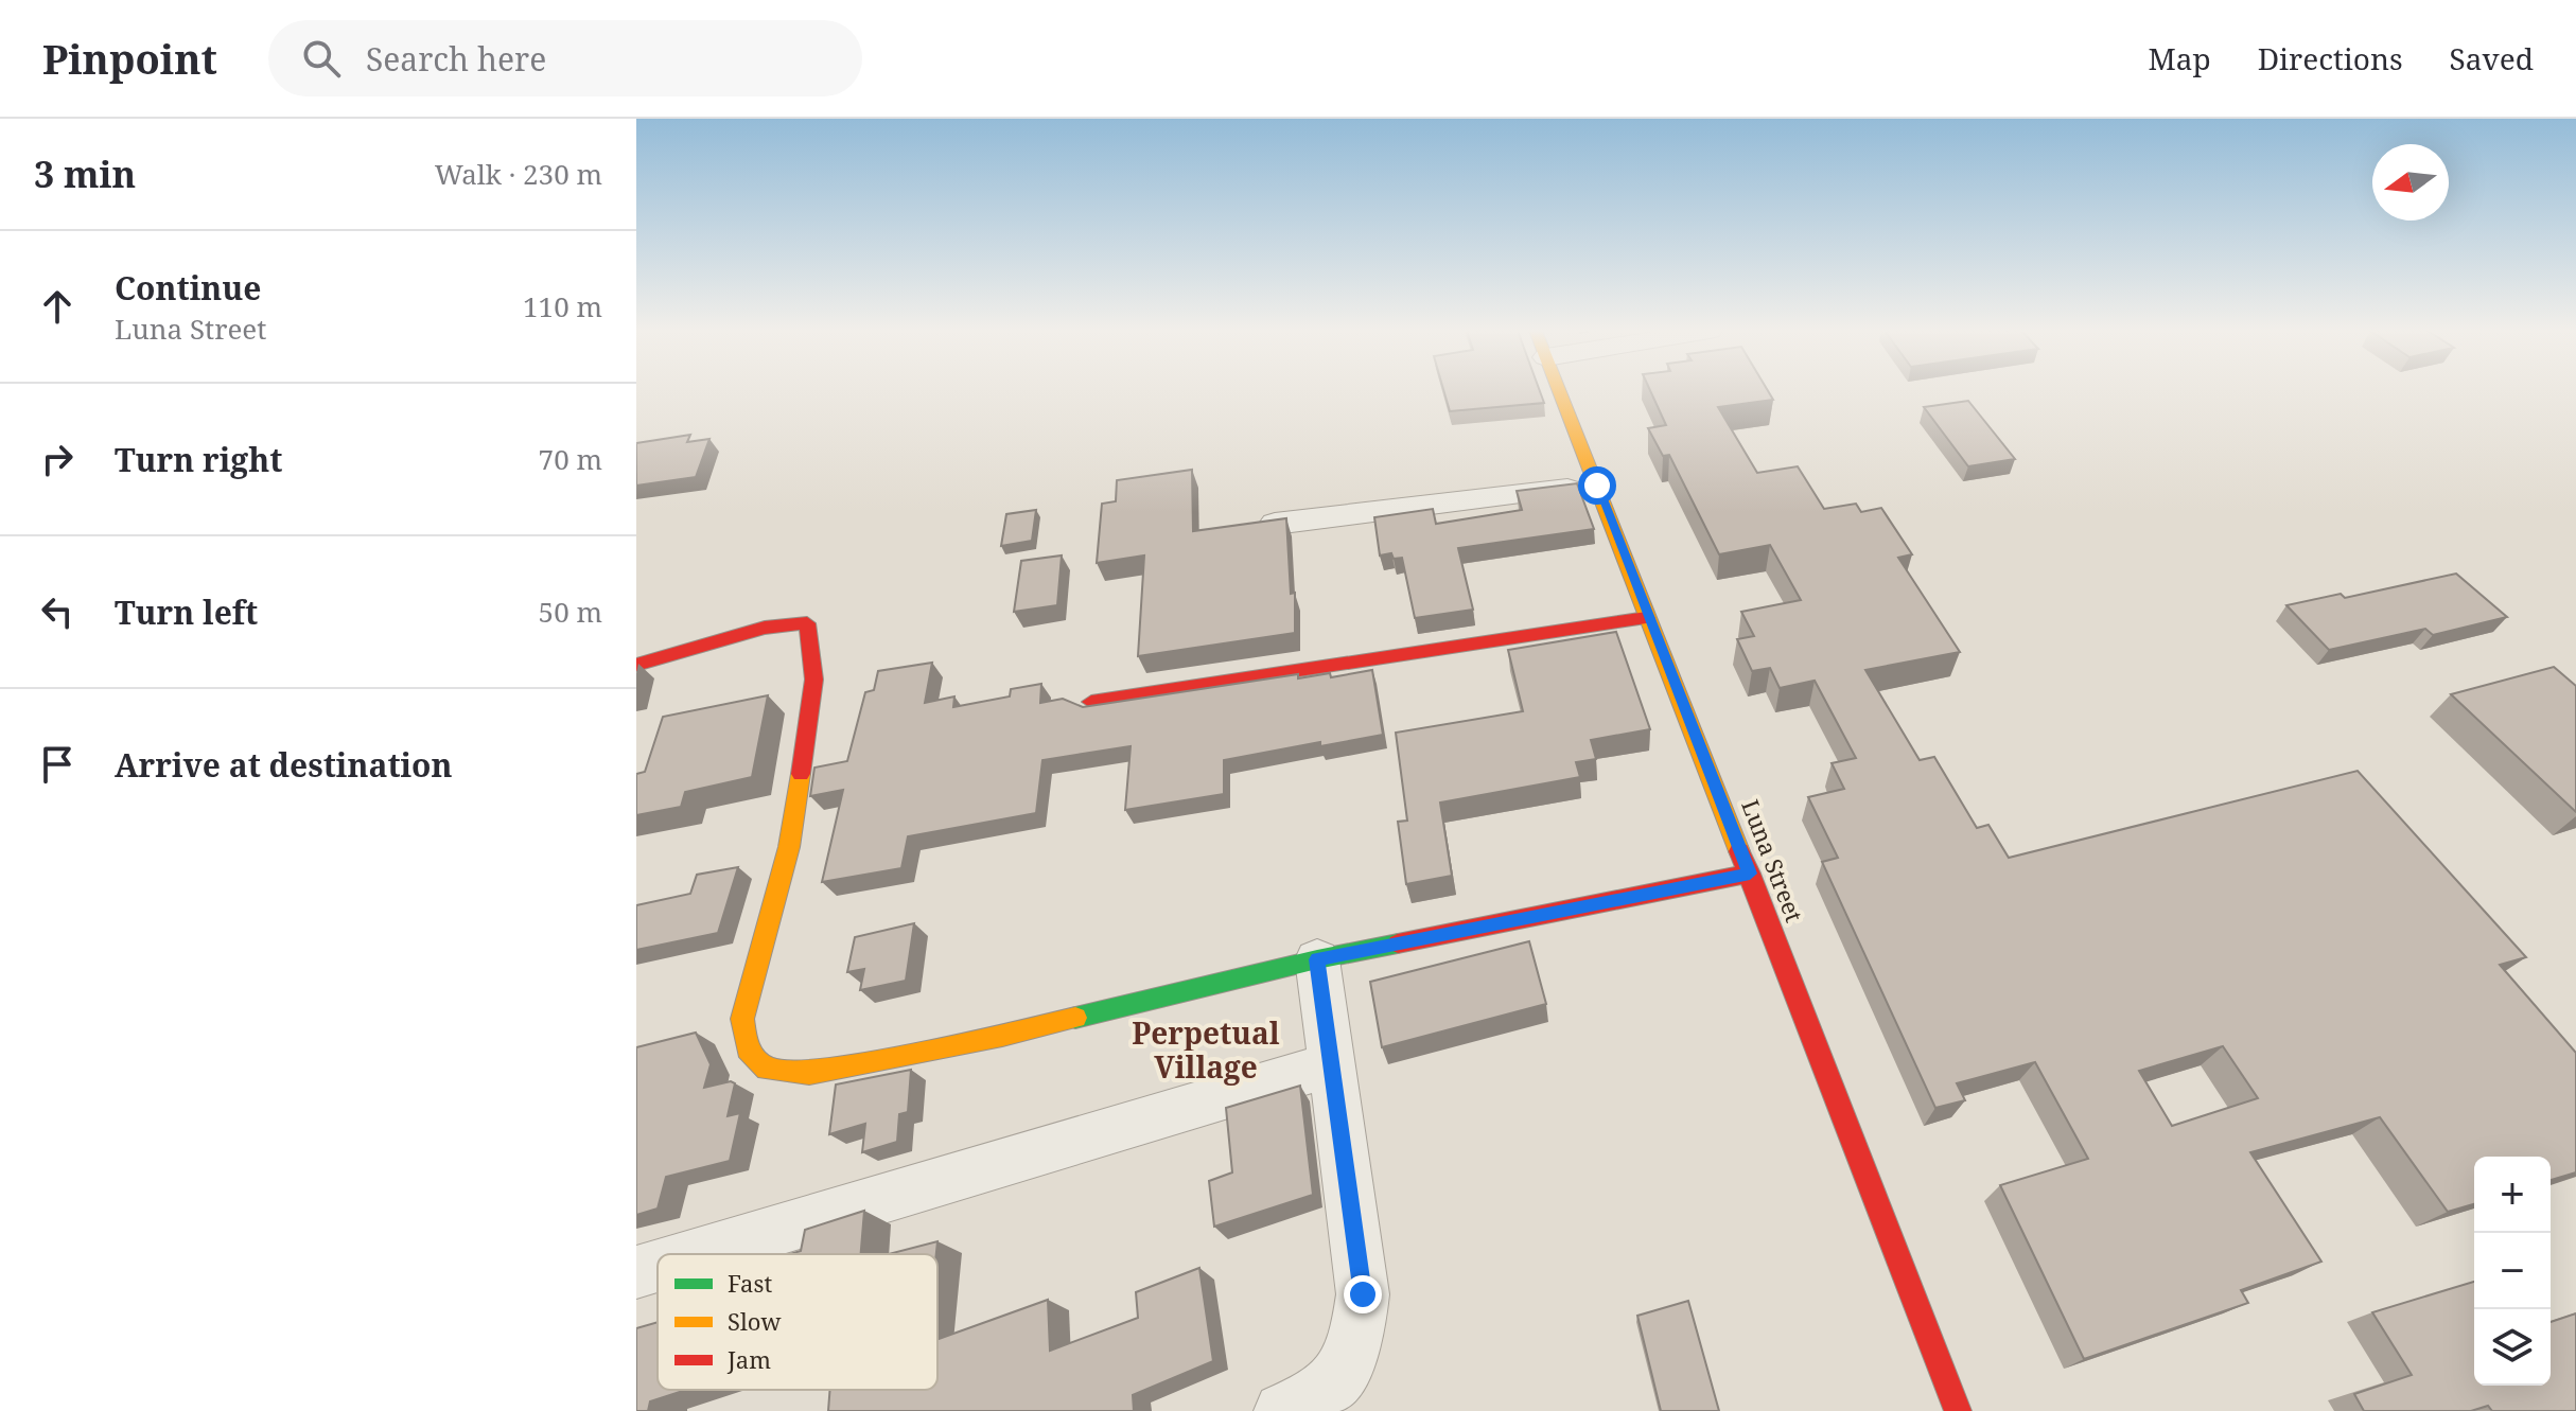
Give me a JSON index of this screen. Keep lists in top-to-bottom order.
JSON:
{
  "streets": {
    "street": ["Luna Street"]
  },
  "districts": ["Perpetual Village"],
  "legend": ["Fast", "Slow", "Jam"],
  "north": "left",
  "page": {
    "header": "Pinpoint",
    "search": "Search here",
    "nav": ["Map", "Directions", "Saved"],
    "heading": ["3 min", "Walk · 230 m"],
    "list": [
      ["Continue", "Luna Street", "110 m"],
      ["Turn right", "70 m"],
      ["Turn left", "50 m"],
      "Arrive at destination"
    ],
    "map_buttons": ["+", "−"]
  }
}
